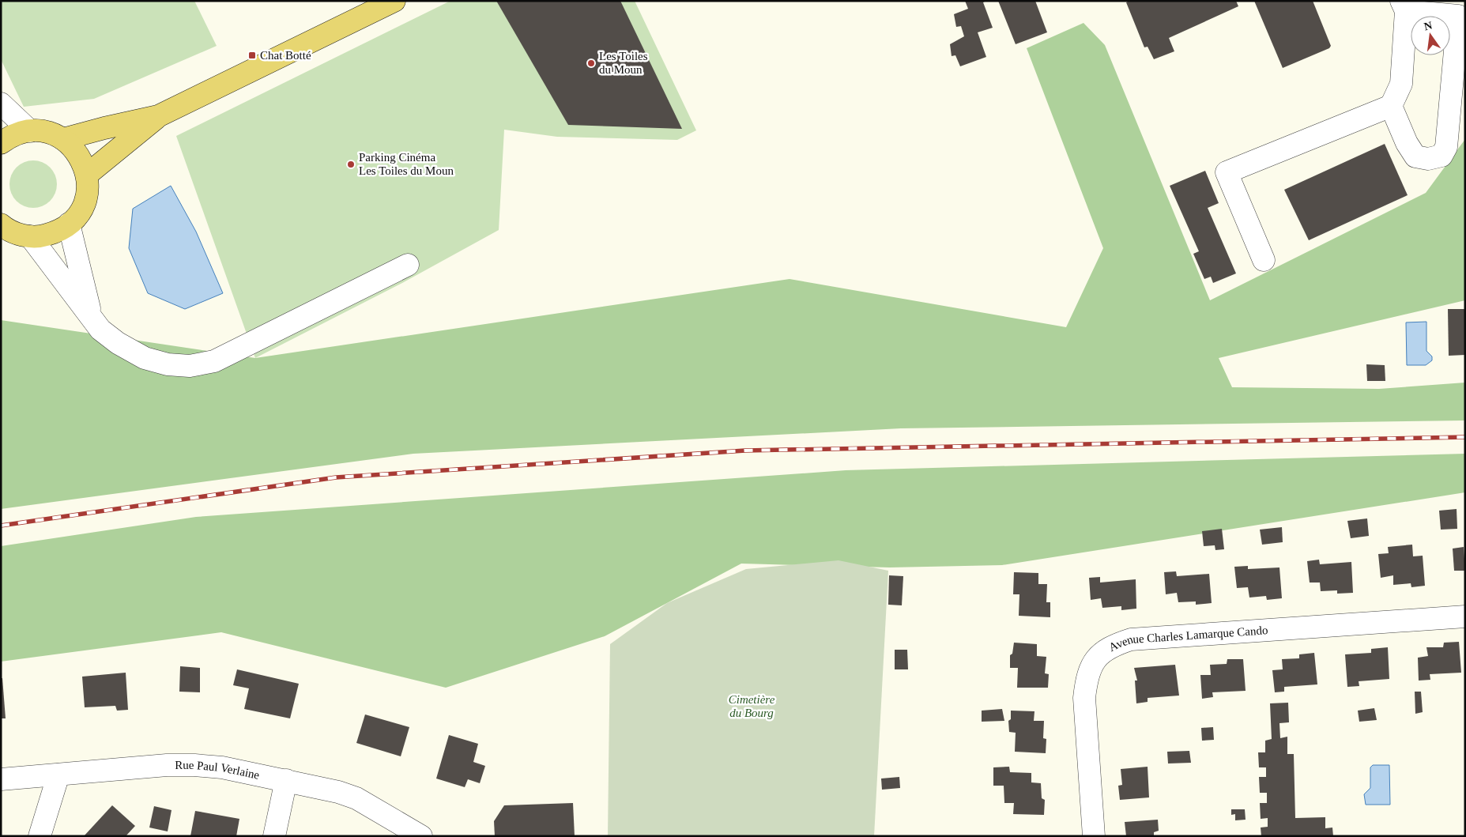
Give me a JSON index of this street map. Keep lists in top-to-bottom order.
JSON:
{
  "streets": {
    "street": ["Avenue Charles Lamarque Cando", "Rue Paul Verlaine"]
  },
  "parks": ["Cimetière du Bourg"],
  "places": {
    "transit": ["Chat Botté"],
    "other": ["Les Toiles du Moun", "Parking Cinéma Les Toiles du Moun"]
  },
  "north": "top"
}
